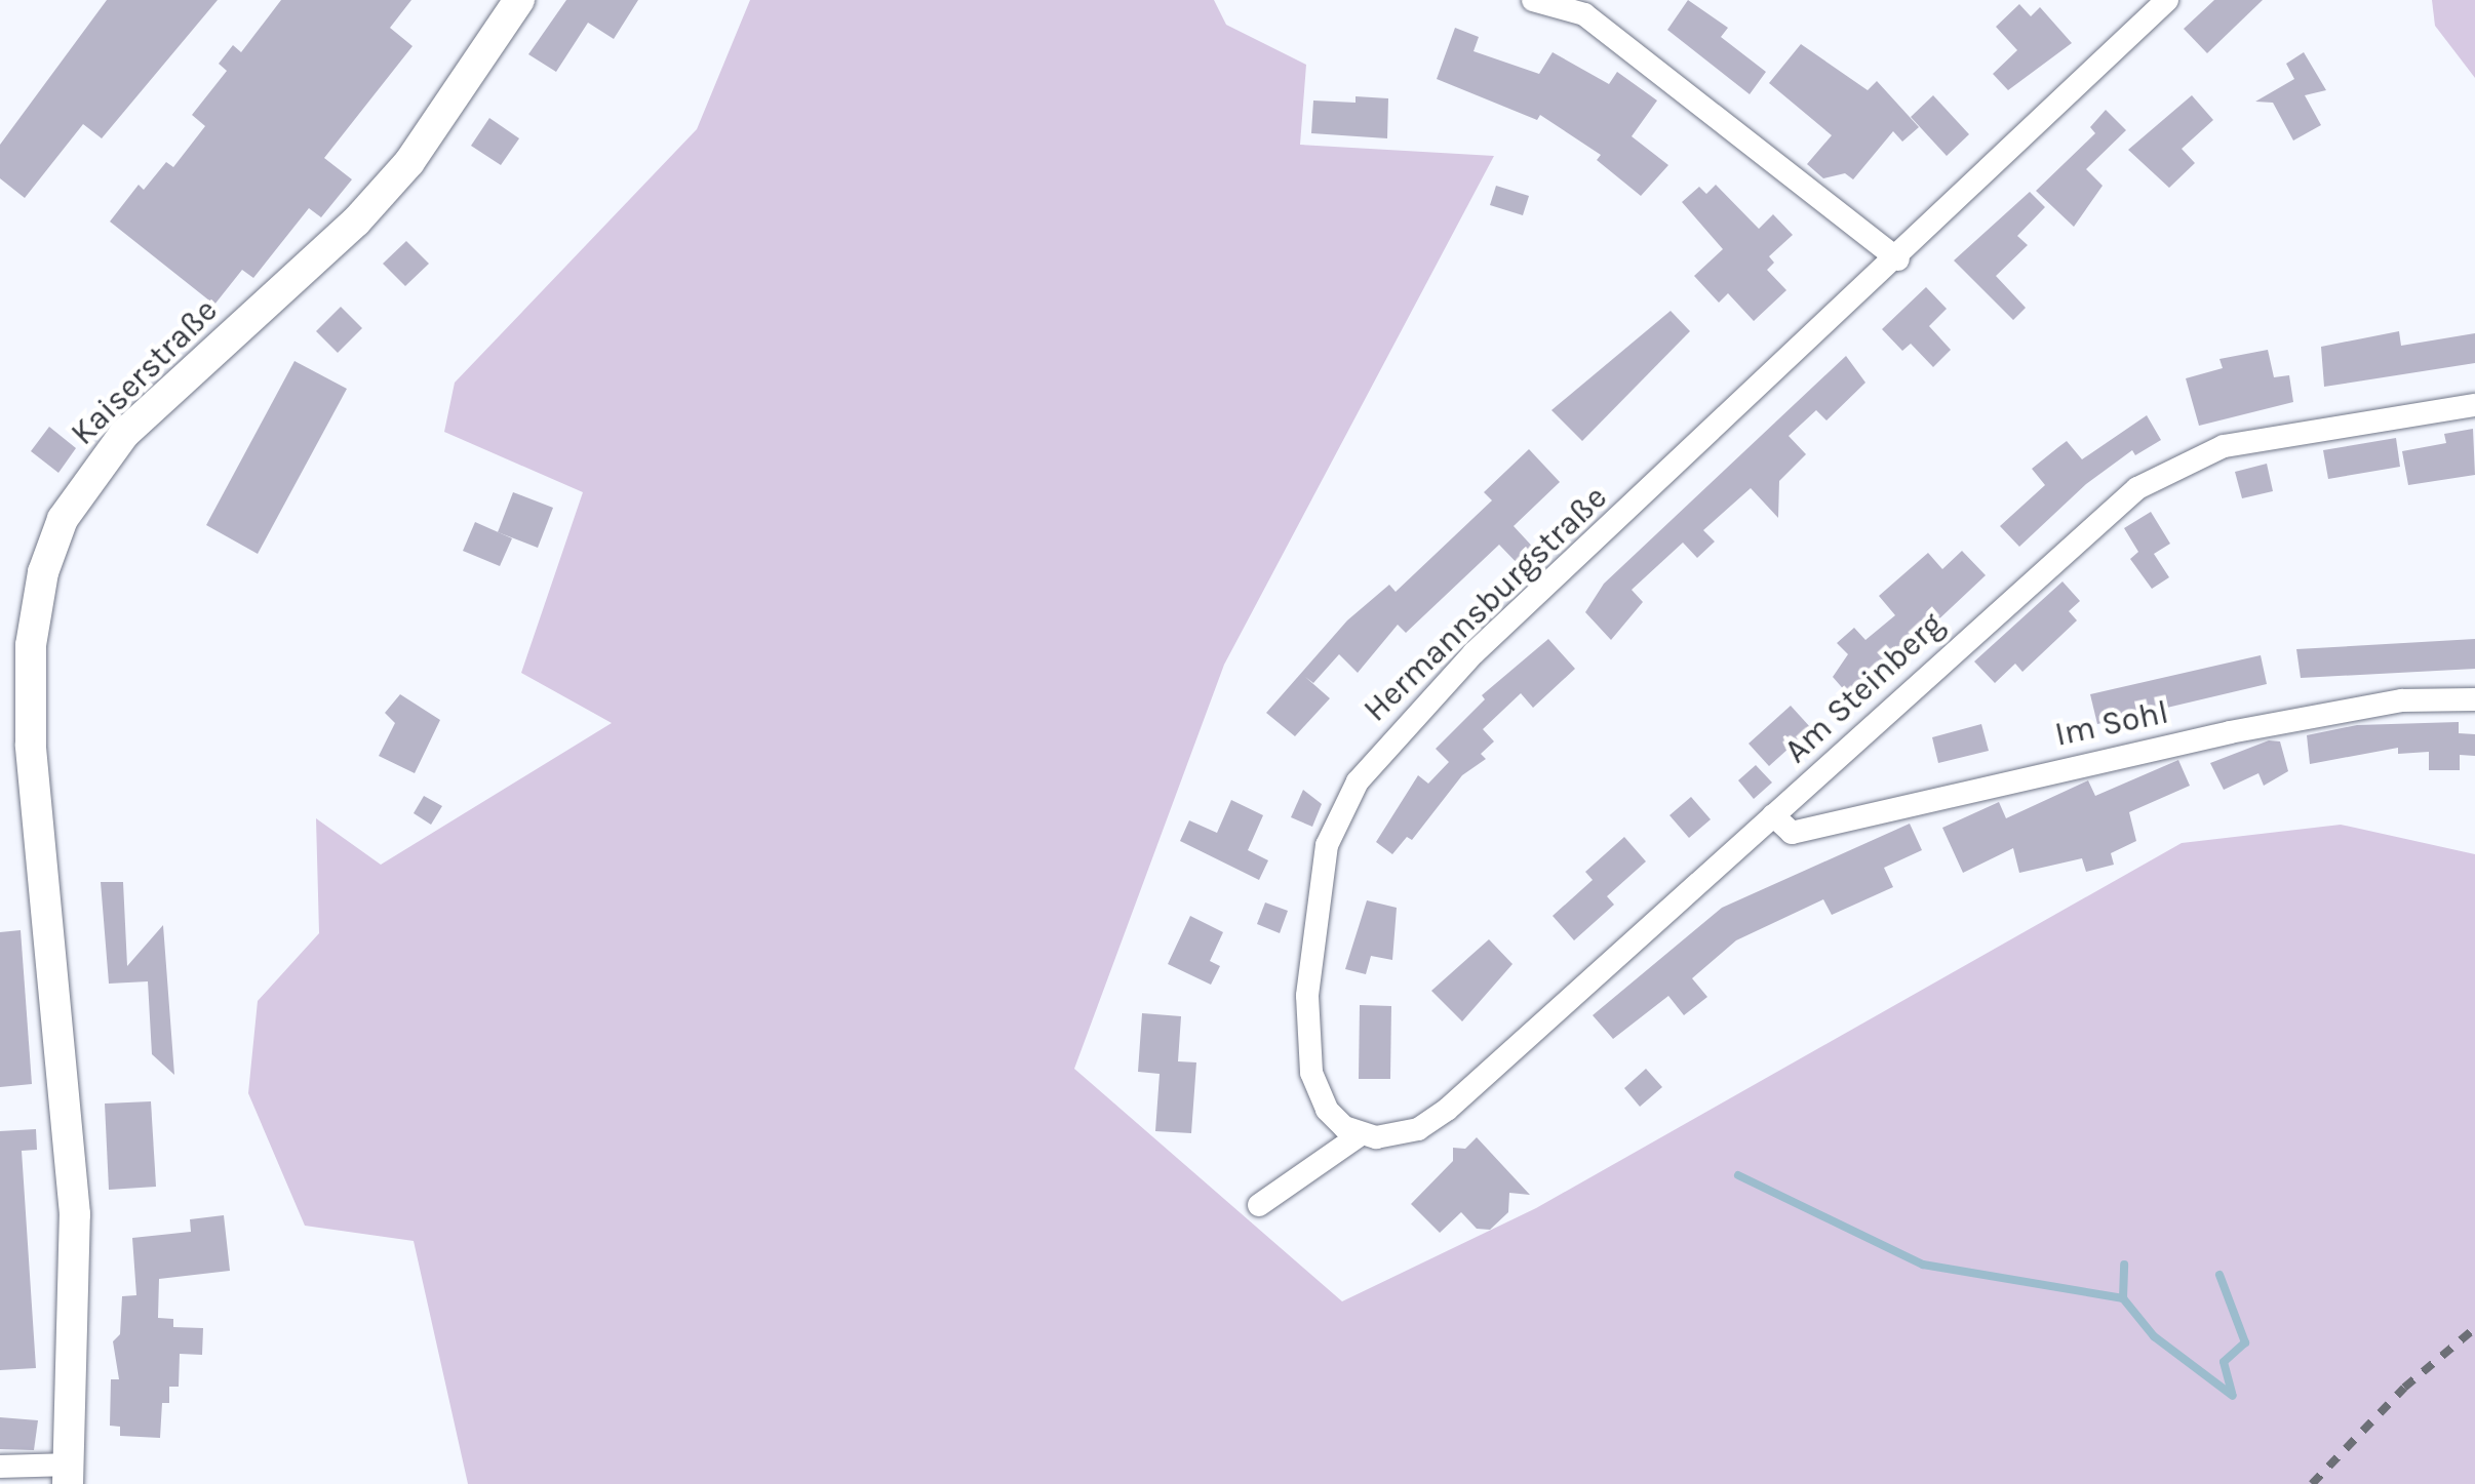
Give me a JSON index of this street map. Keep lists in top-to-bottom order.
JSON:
{
  "streets": {
    "street": [
      "Kaiserstraße",
      "Hermannsburgstraße",
      "Am Steinberg",
      "Im Sohl"
    ]
  },
  "crossings": [
    ["Hermannsburgstraße", "Am Steinberg"],
    ["Am Steinberg", "Im Sohl"]
  ]
}
